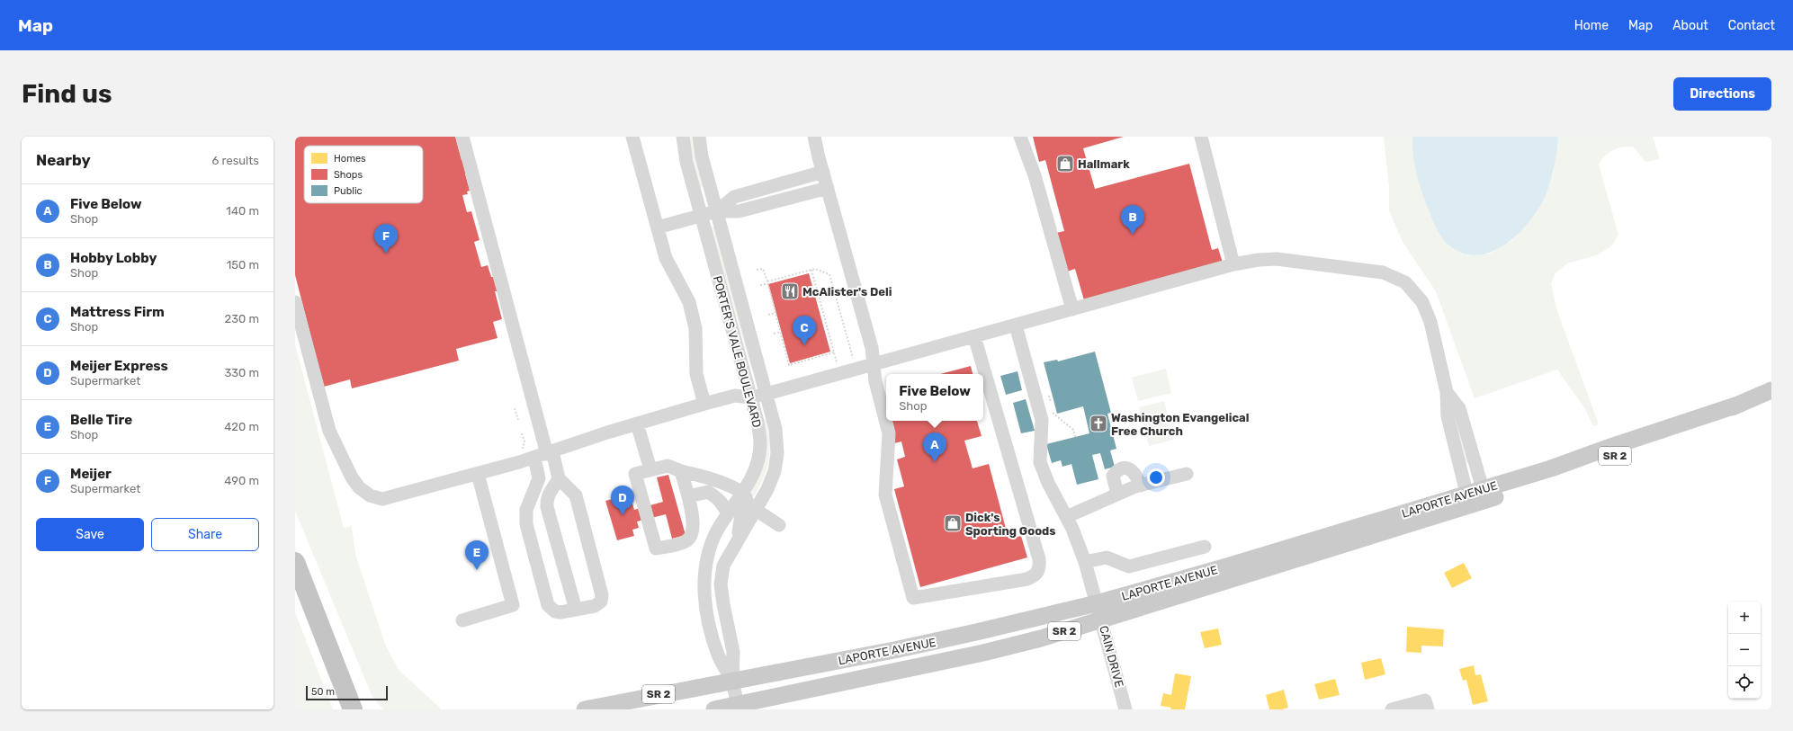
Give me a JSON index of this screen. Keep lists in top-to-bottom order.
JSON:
{
  "streets": {
    "main road": ["SR 2", "LAPORTE AVENUE"],
    "street": ["PORTER'S VALE BOULEVARD", "CAIN DRIVE"]
  },
  "crossings": [
    ["PORTER'S VALE BOULEVARD", "LAPORTE AVENUE"],
    ["LAPORTE AVENUE", "CAIN DRIVE"]
  ],
  "places": {
    "shop": ["Hallmark", "Dick's Sporting Goods"],
    "restaurant": ["McAlister's Deli"],
    "church": ["Washington Evangelical Free Church"]
  },
  "legend": ["Homes", "Shops", "Public"],
  "scale_bar": "50 m",
  "page": {
    "header": "Map",
    "nav": [
      "Home",
      "Map",
      "About",
      "Contact"
    ],
    "buttons": [
      "Directions",
      ["Save", "Share"]
    ],
    "title": "Find us",
    "heading": ["Nearby", "6 results"],
    "list": [
      {
        "mark": "A",
        "name": "Five Below",
        "note": "Shop",
        "value": "140 m"
      },
      {
        "mark": "B",
        "name": "Hobby Lobby",
        "note": "Shop",
        "value": "150 m"
      },
      {
        "mark": "C",
        "name": "Mattress Firm",
        "note": "Shop",
        "value": "230 m"
      },
      {
        "mark": "D",
        "name": "Meijer Express",
        "note": "Supermarket",
        "value": "330 m"
      },
      {
        "mark": "E",
        "name": "Belle Tire",
        "note": "Shop",
        "value": "420 m"
      },
      {
        "mark": "F",
        "name": "Meijer",
        "note": "Supermarket",
        "value": "490 m"
      }
    ],
    "pins": [
      "B",
      "F",
      "C",
      "A",
      "D",
      "E"
    ],
    "popup": ["Five Below", "Shop"],
    "map_buttons": ["+", "−"],
    "scale": "50 m"
  }
}
